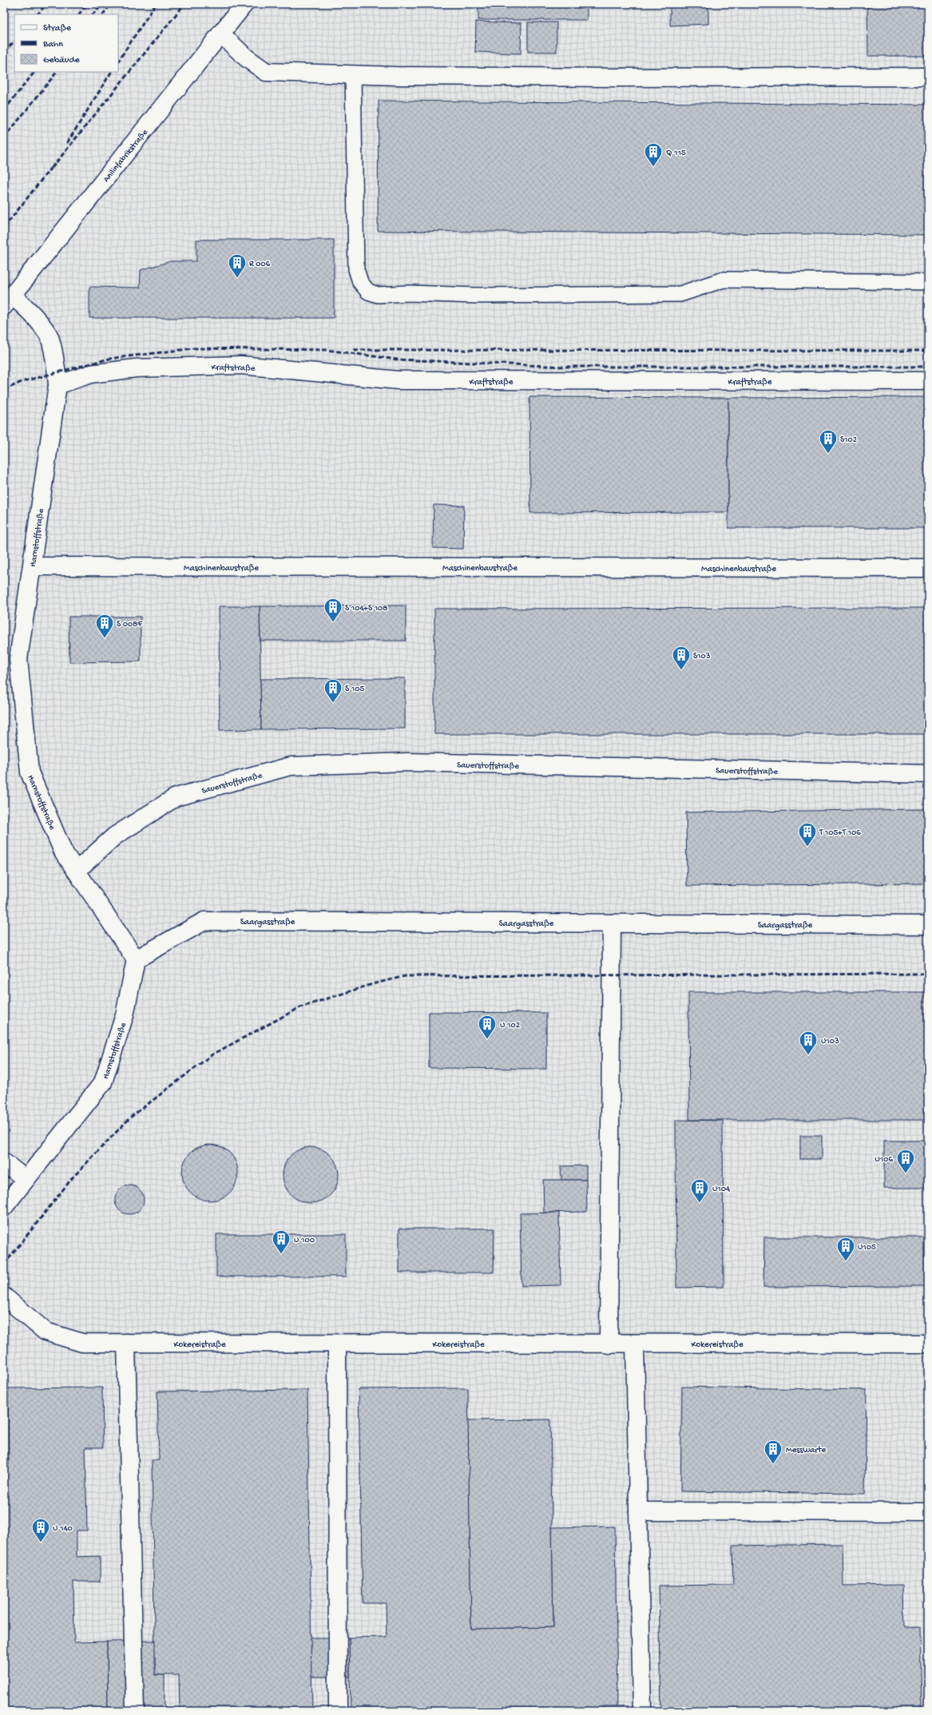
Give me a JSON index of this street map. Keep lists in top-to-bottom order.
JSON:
{
  "streets": {
    "street": [
      "Anilinfabrikstraße",
      "Kraftstraße",
      "Harnstoffstraße",
      "Maschinenbaustraße",
      "Sauerstoffstraße",
      "Saargasstraße",
      "Kokereistraße"
    ]
  },
  "crossings": [
    ["Anilinfabrikstraße", "Harnstoffstraße"],
    ["Kraftstraße", "Harnstoffstraße"],
    ["Harnstoffstraße", "Maschinenbaustraße"],
    ["Harnstoffstraße", "Sauerstoffstraße"],
    ["Harnstoffstraße", "Saargasstraße"]
  ],
  "places": {
    "building": [
      "Q 115",
      "R 006",
      "S102",
      "S 104+S 108",
      "S 008F",
      "S103",
      "S 105",
      "T 105+T 106",
      "U 102",
      "U103",
      "U106",
      "U104",
      "U 100",
      "U105",
      "Messwarte",
      "U 140"
    ]
  },
  "legend": ["Straße", "Bahn", "Gebäude"]
}
